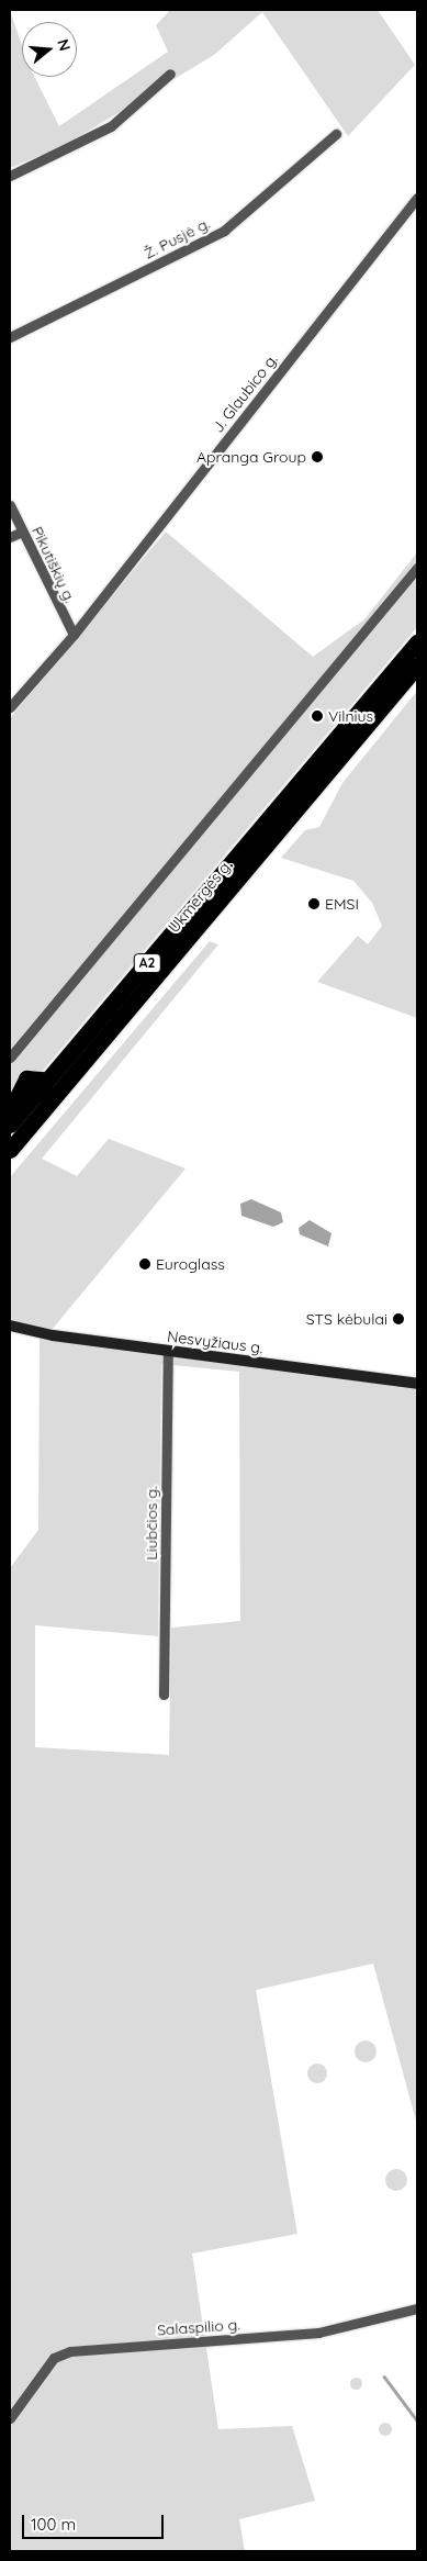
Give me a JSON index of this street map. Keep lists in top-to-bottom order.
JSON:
{
  "streets": {
    "highway": ["Ukmergės g.", "A2"],
    "street": [
      "Ž. Pusjė g.",
      "J. Glaubico g.",
      "Pikutiškių g.",
      "Nesvyžiaus g.",
      "Liubčios g.",
      "Salaspilio g."
    ]
  },
  "crossings": [
    ["J. Glaubico g.", "Pikutiškių g."],
    ["Nesvyžiaus g.", "Liubčios g."]
  ],
  "places": [
    "Apranga Group",
    "Vilnius",
    "EMSI",
    "Euroglass",
    "STS kėbulai"
  ],
  "scale_bar": "100 m",
  "north": "right"
}
